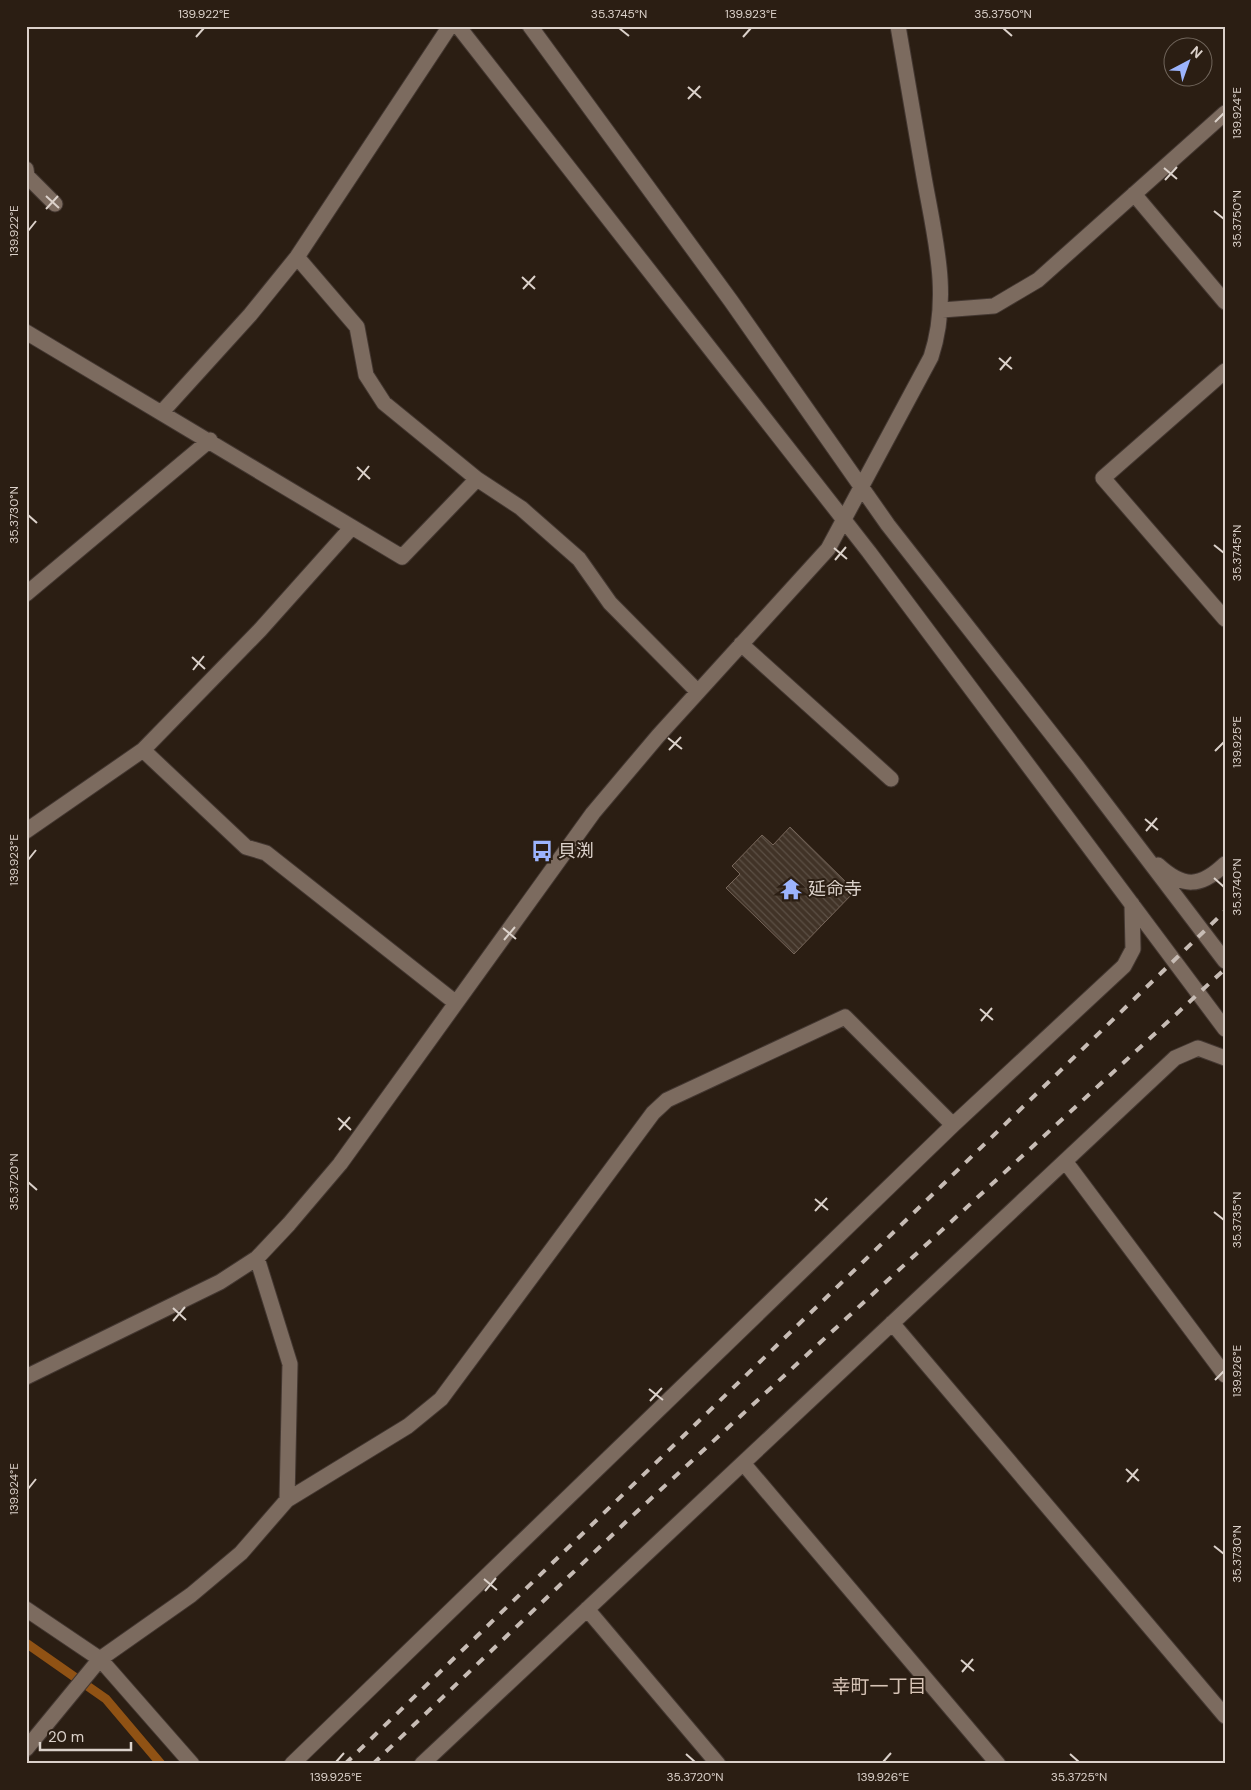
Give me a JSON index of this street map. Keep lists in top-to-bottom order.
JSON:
{
  "districts": ["幸町一丁目"],
  "places": {
    "bus stop": ["貝渕"],
    "temple": ["延命寺"]
  },
  "scale_bar": "20 m",
  "north": "top right",
  "coordinates": [
    "139.922°E",
    "35.3745°N",
    "139.923°E",
    "35.3750°N",
    "139.924°E",
    "35.3730°N",
    "139.925°E",
    "35.3740°N",
    "35.3720°N",
    "35.3735°N",
    "139.926°E",
    "35.3725°N"
  ]
}
